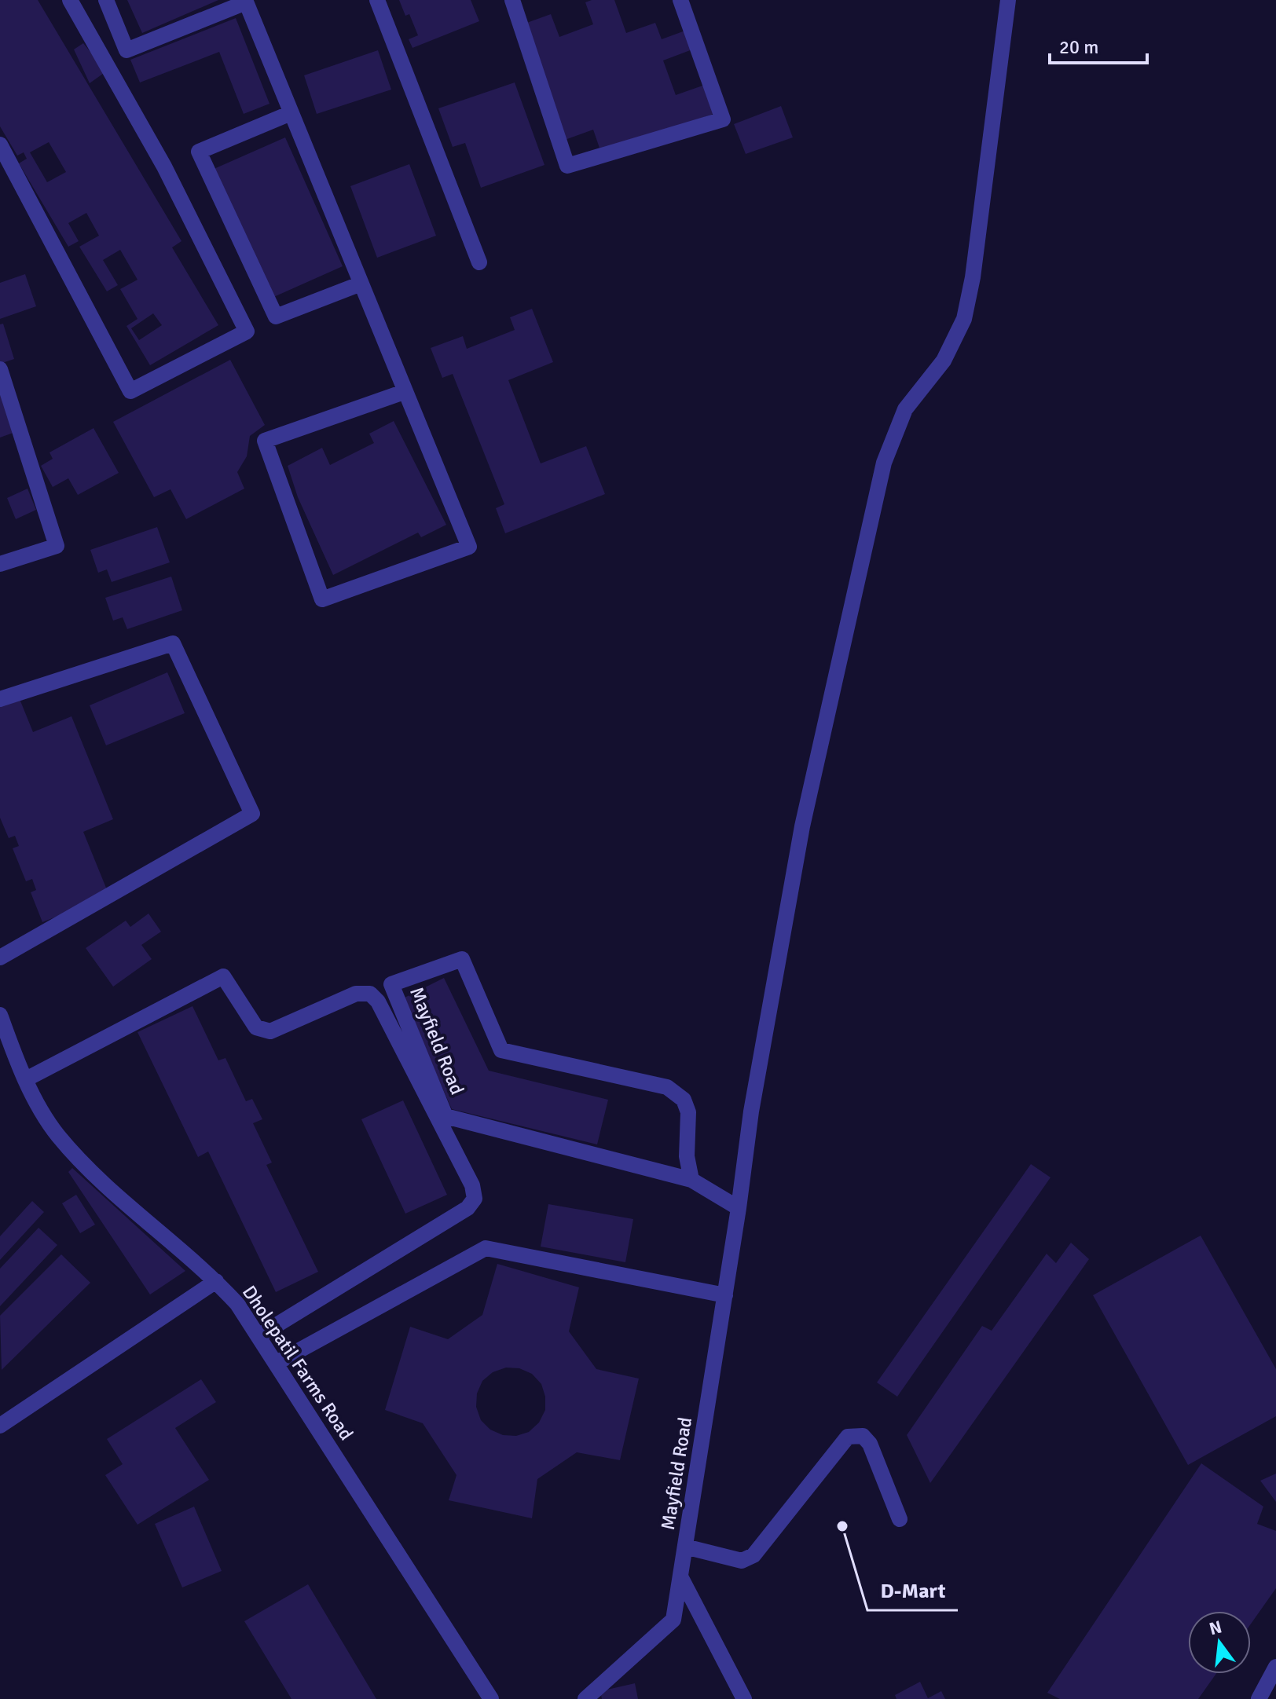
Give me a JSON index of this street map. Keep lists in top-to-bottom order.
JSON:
{
  "streets": {
    "street": ["Mayfield Road", "Dholepatil Farms Road"]
  },
  "places": ["D-Mart"],
  "scale_bar": "20 m",
  "north": "top"
}
